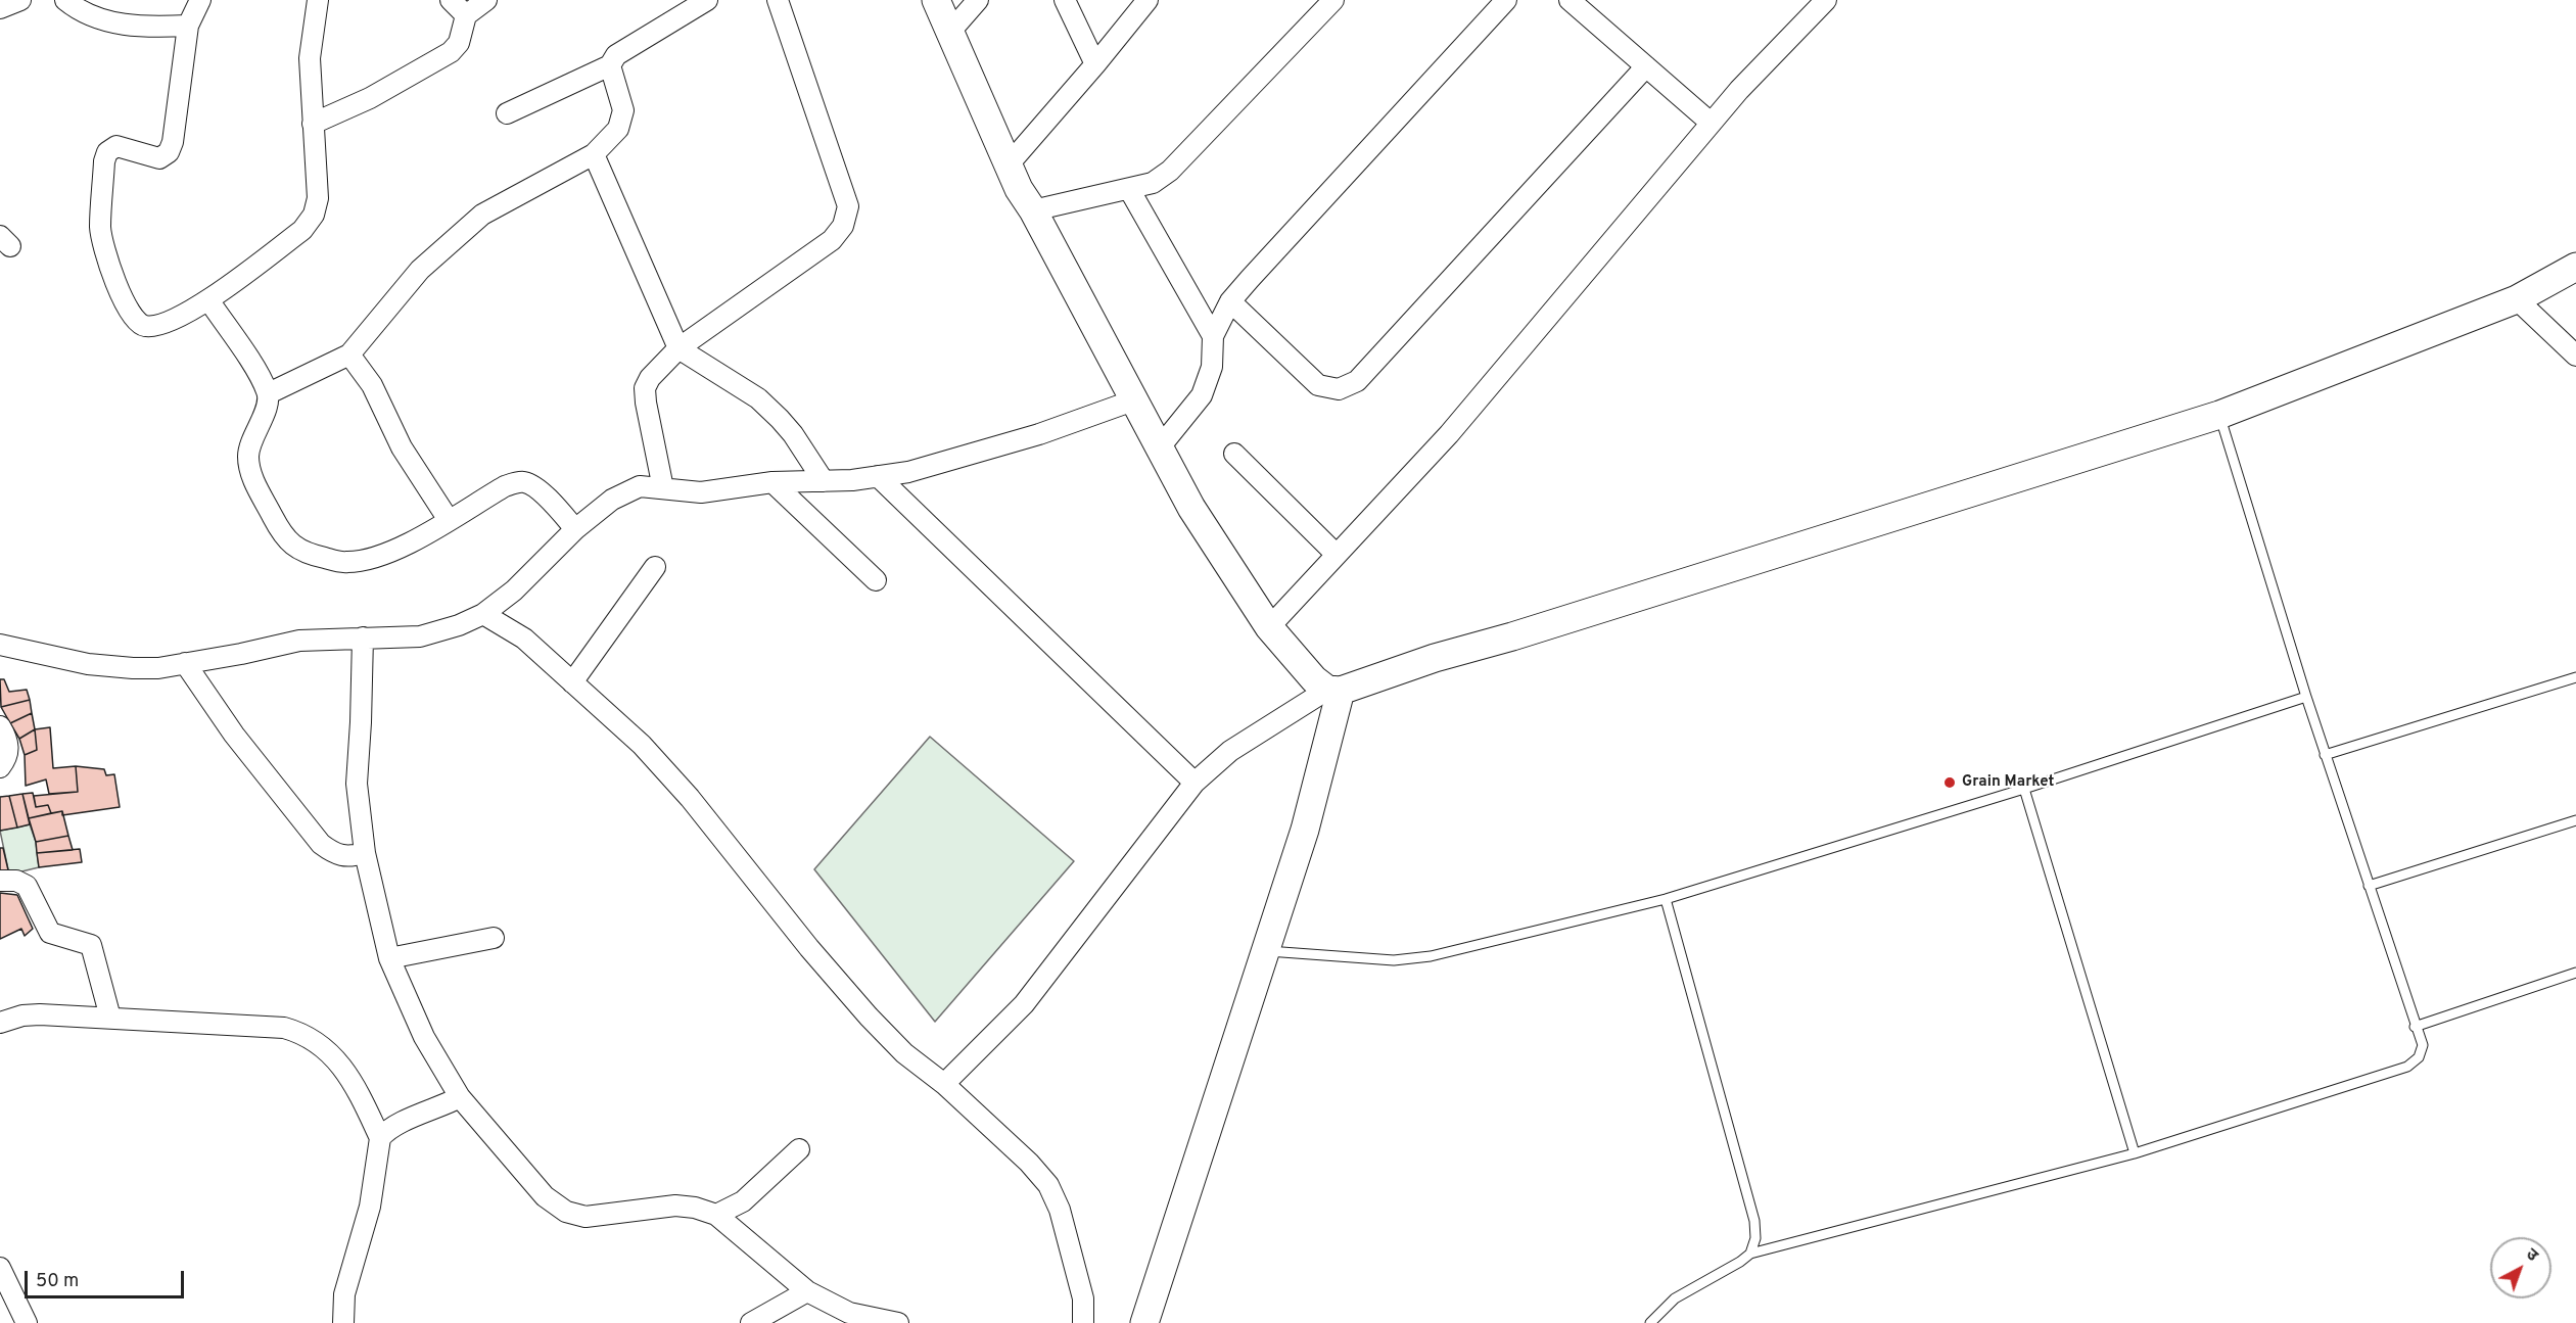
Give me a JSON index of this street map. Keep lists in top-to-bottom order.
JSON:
{
  "places": ["Grain Market"],
  "scale_bar": "50 m",
  "north": "top right"
}
